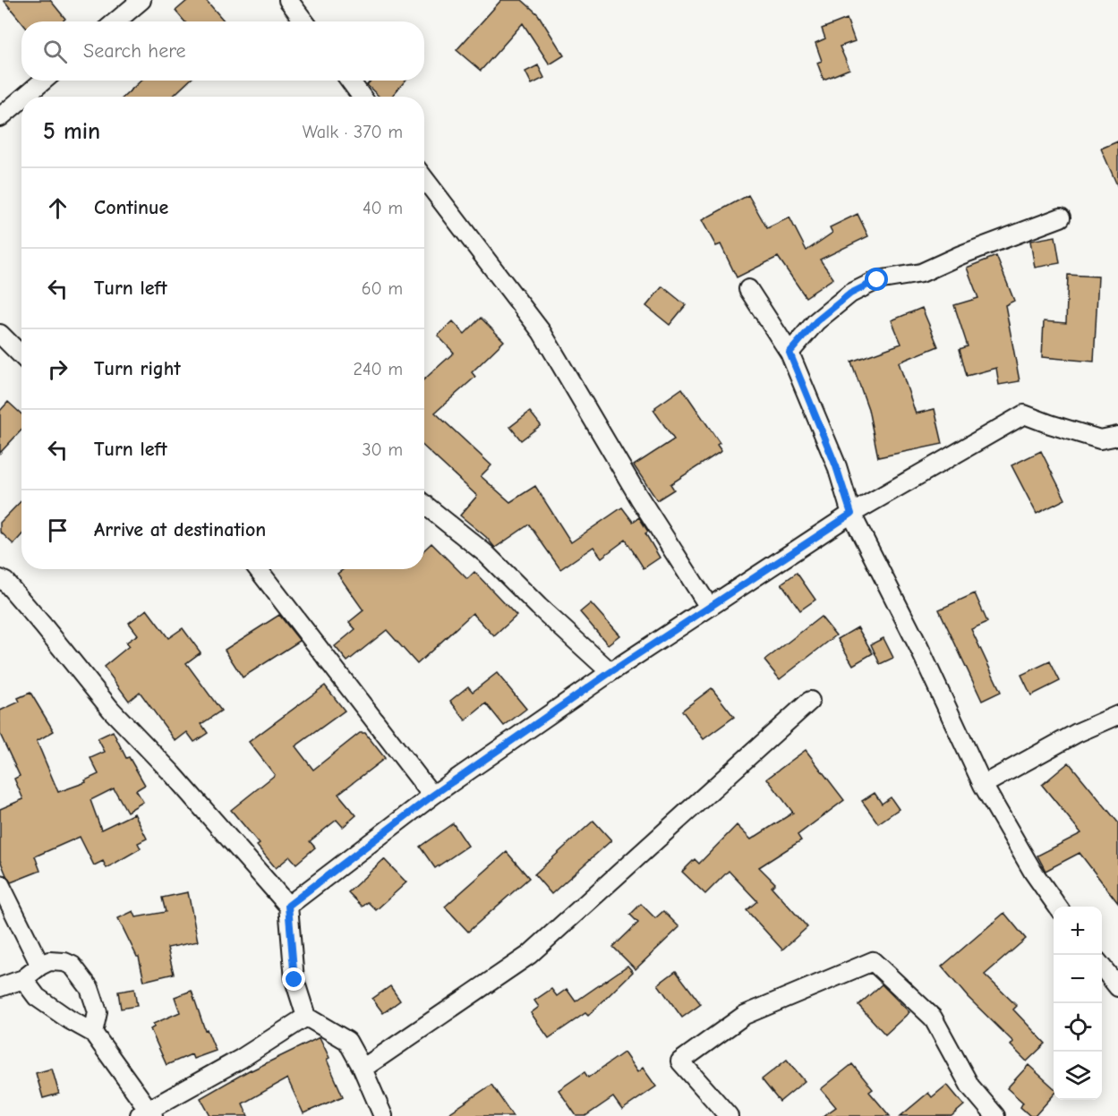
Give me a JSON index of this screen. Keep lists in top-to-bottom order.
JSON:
{
  "page": {
    "search": "Search here",
    "heading": ["5 min", "Walk · 370 m"],
    "list": [
      ["Continue", "40 m"],
      ["Turn left", "60 m"],
      ["Turn right", "240 m"],
      ["Turn left", "30 m"],
      "Arrive at destination"
    ],
    "map_buttons": ["+", "−"]
  }
}
